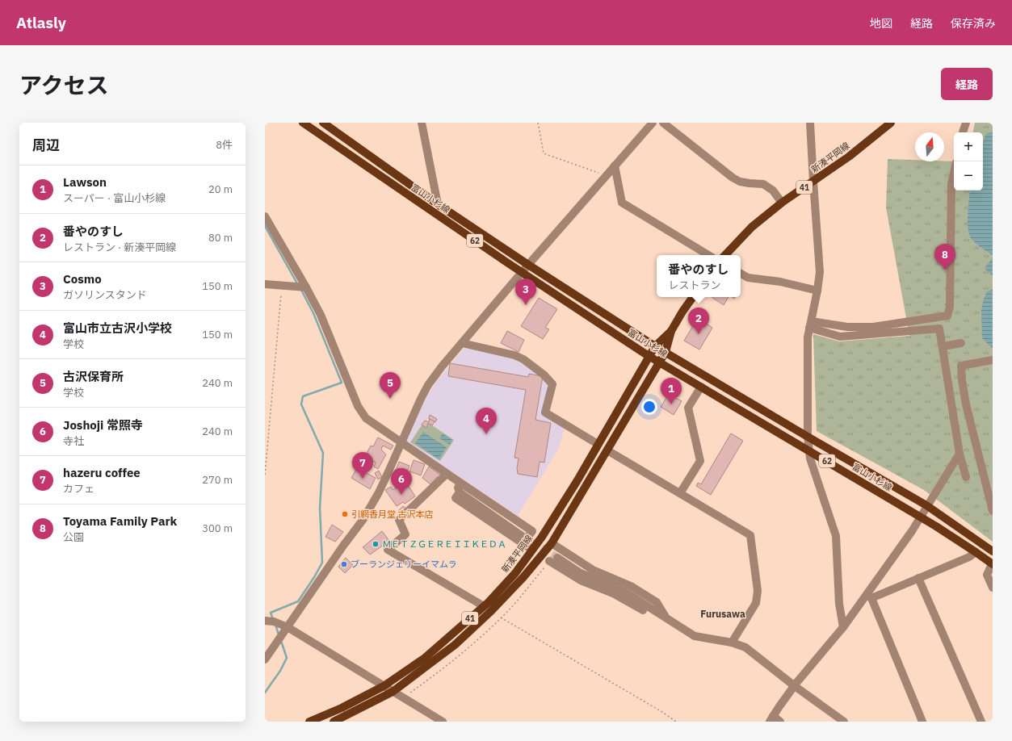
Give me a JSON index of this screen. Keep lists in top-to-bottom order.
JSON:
{
  "streets": {
    "main road": [
      "新湊平岡線",
      "41",
      "富山小杉線",
      "62"
    ]
  },
  "crossings": [
    ["新湊平岡線", "富山小杉線"]
  ],
  "districts": ["Furusawa"],
  "places": ["引網香月堂 古沢本店", "ＭＥＴＺＧＥＲＥＩＩＫＥＤＡ", "ブーランジェリーイマムラ"],
  "north": "top",
  "page": {
    "header": "Atlasly",
    "nav": ["地図", "経路", "保存済み"],
    "title": "アクセス",
    "buttons": "経路",
    "heading": ["周辺", "8件"],
    "map_buttons": ["+", "−"],
    "list": [
      {
        "mark": "1",
        "name": "Lawson",
        "note": "スーパー · 富山小杉線",
        "value": "20 m"
      },
      {
        "mark": "2",
        "name": "番やのすし",
        "note": "レストラン · 新湊平岡線",
        "value": "80 m"
      },
      {
        "mark": "3",
        "name": "Cosmo",
        "note": "ガソリンスタンド",
        "value": "150 m"
      },
      {
        "mark": "4",
        "name": "富山市立古沢小学校",
        "note": "学校",
        "value": "150 m"
      },
      {
        "mark": "5",
        "name": "古沢保育所",
        "note": "学校",
        "value": "240 m"
      },
      {
        "mark": "6",
        "name": "Joshoji 常照寺",
        "note": "寺社",
        "value": "240 m"
      },
      {
        "mark": "7",
        "name": "hazeru coffee",
        "note": "カフェ",
        "value": "270 m"
      },
      {
        "mark": "8",
        "name": "Toyama Family Park",
        "note": "公園",
        "value": "300 m"
      }
    ],
    "pins": [
      "8",
      "3",
      "2",
      "5",
      "1",
      "4",
      "7",
      "6"
    ],
    "popup": ["番やのすし", "レストラン"]
  }
}
